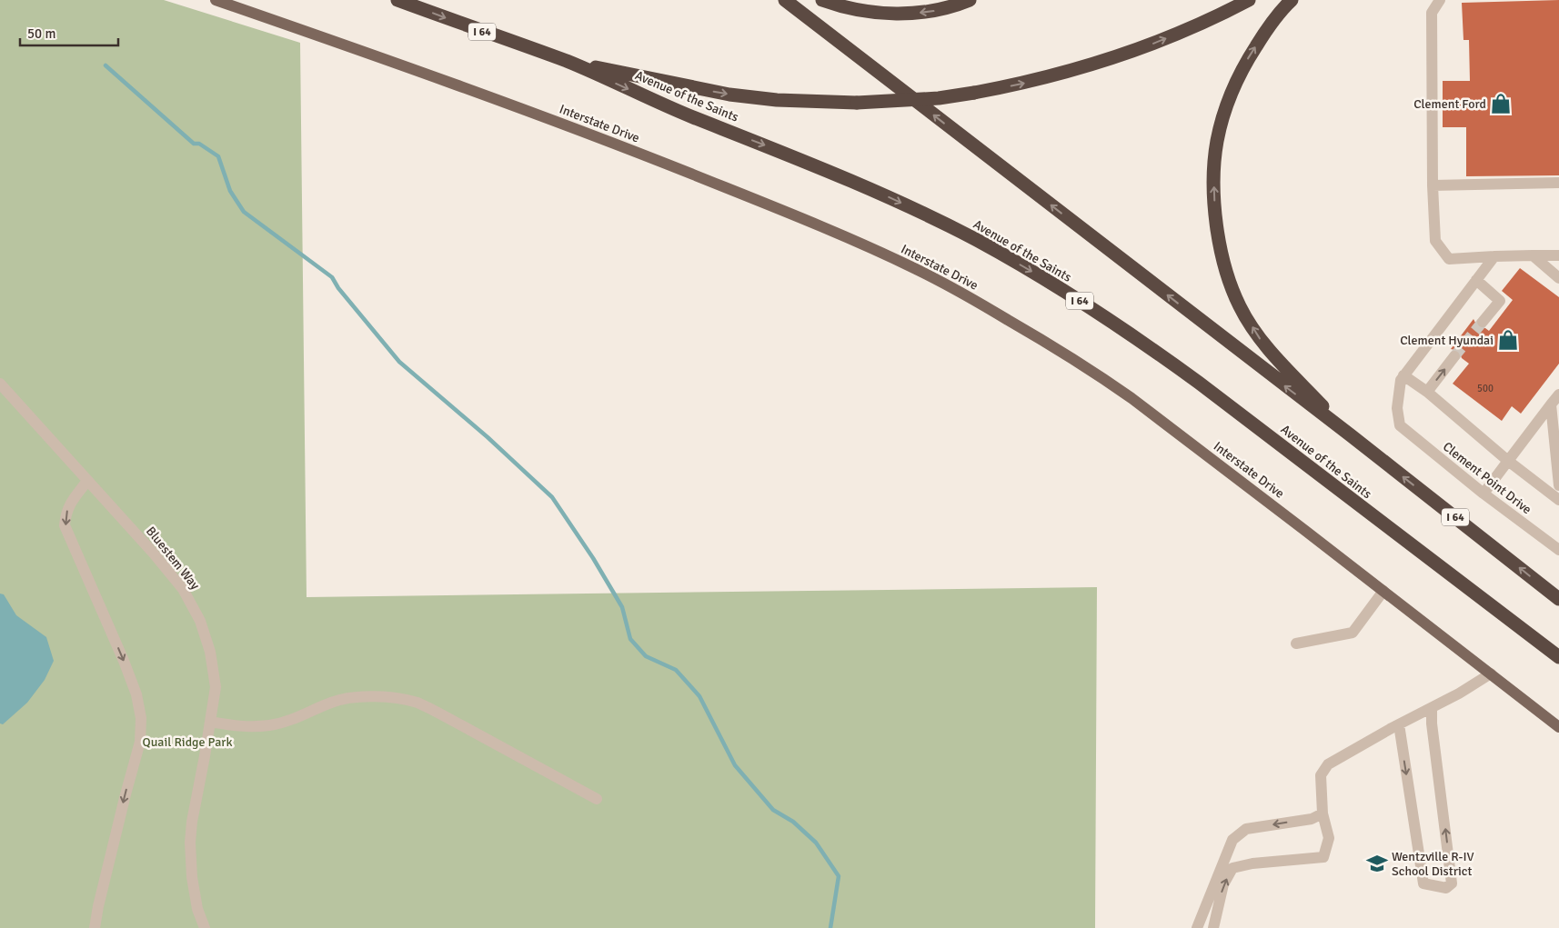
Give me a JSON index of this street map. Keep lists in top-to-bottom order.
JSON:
{
  "streets": {
    "highway": ["I 64", "Avenue of the Saints"],
    "main road": ["Interstate Drive"],
    "street": ["Clement Point Drive", "Bluestem Way"]
  },
  "parks": ["Quail Ridge Park"],
  "places": {
    "shop": ["Clement Ford", "Clement Hyundai"],
    "school or university": ["Wentzville R-IV School District"]
  },
  "house_numbers": ["500"],
  "scale_bar": "50 m"
}
